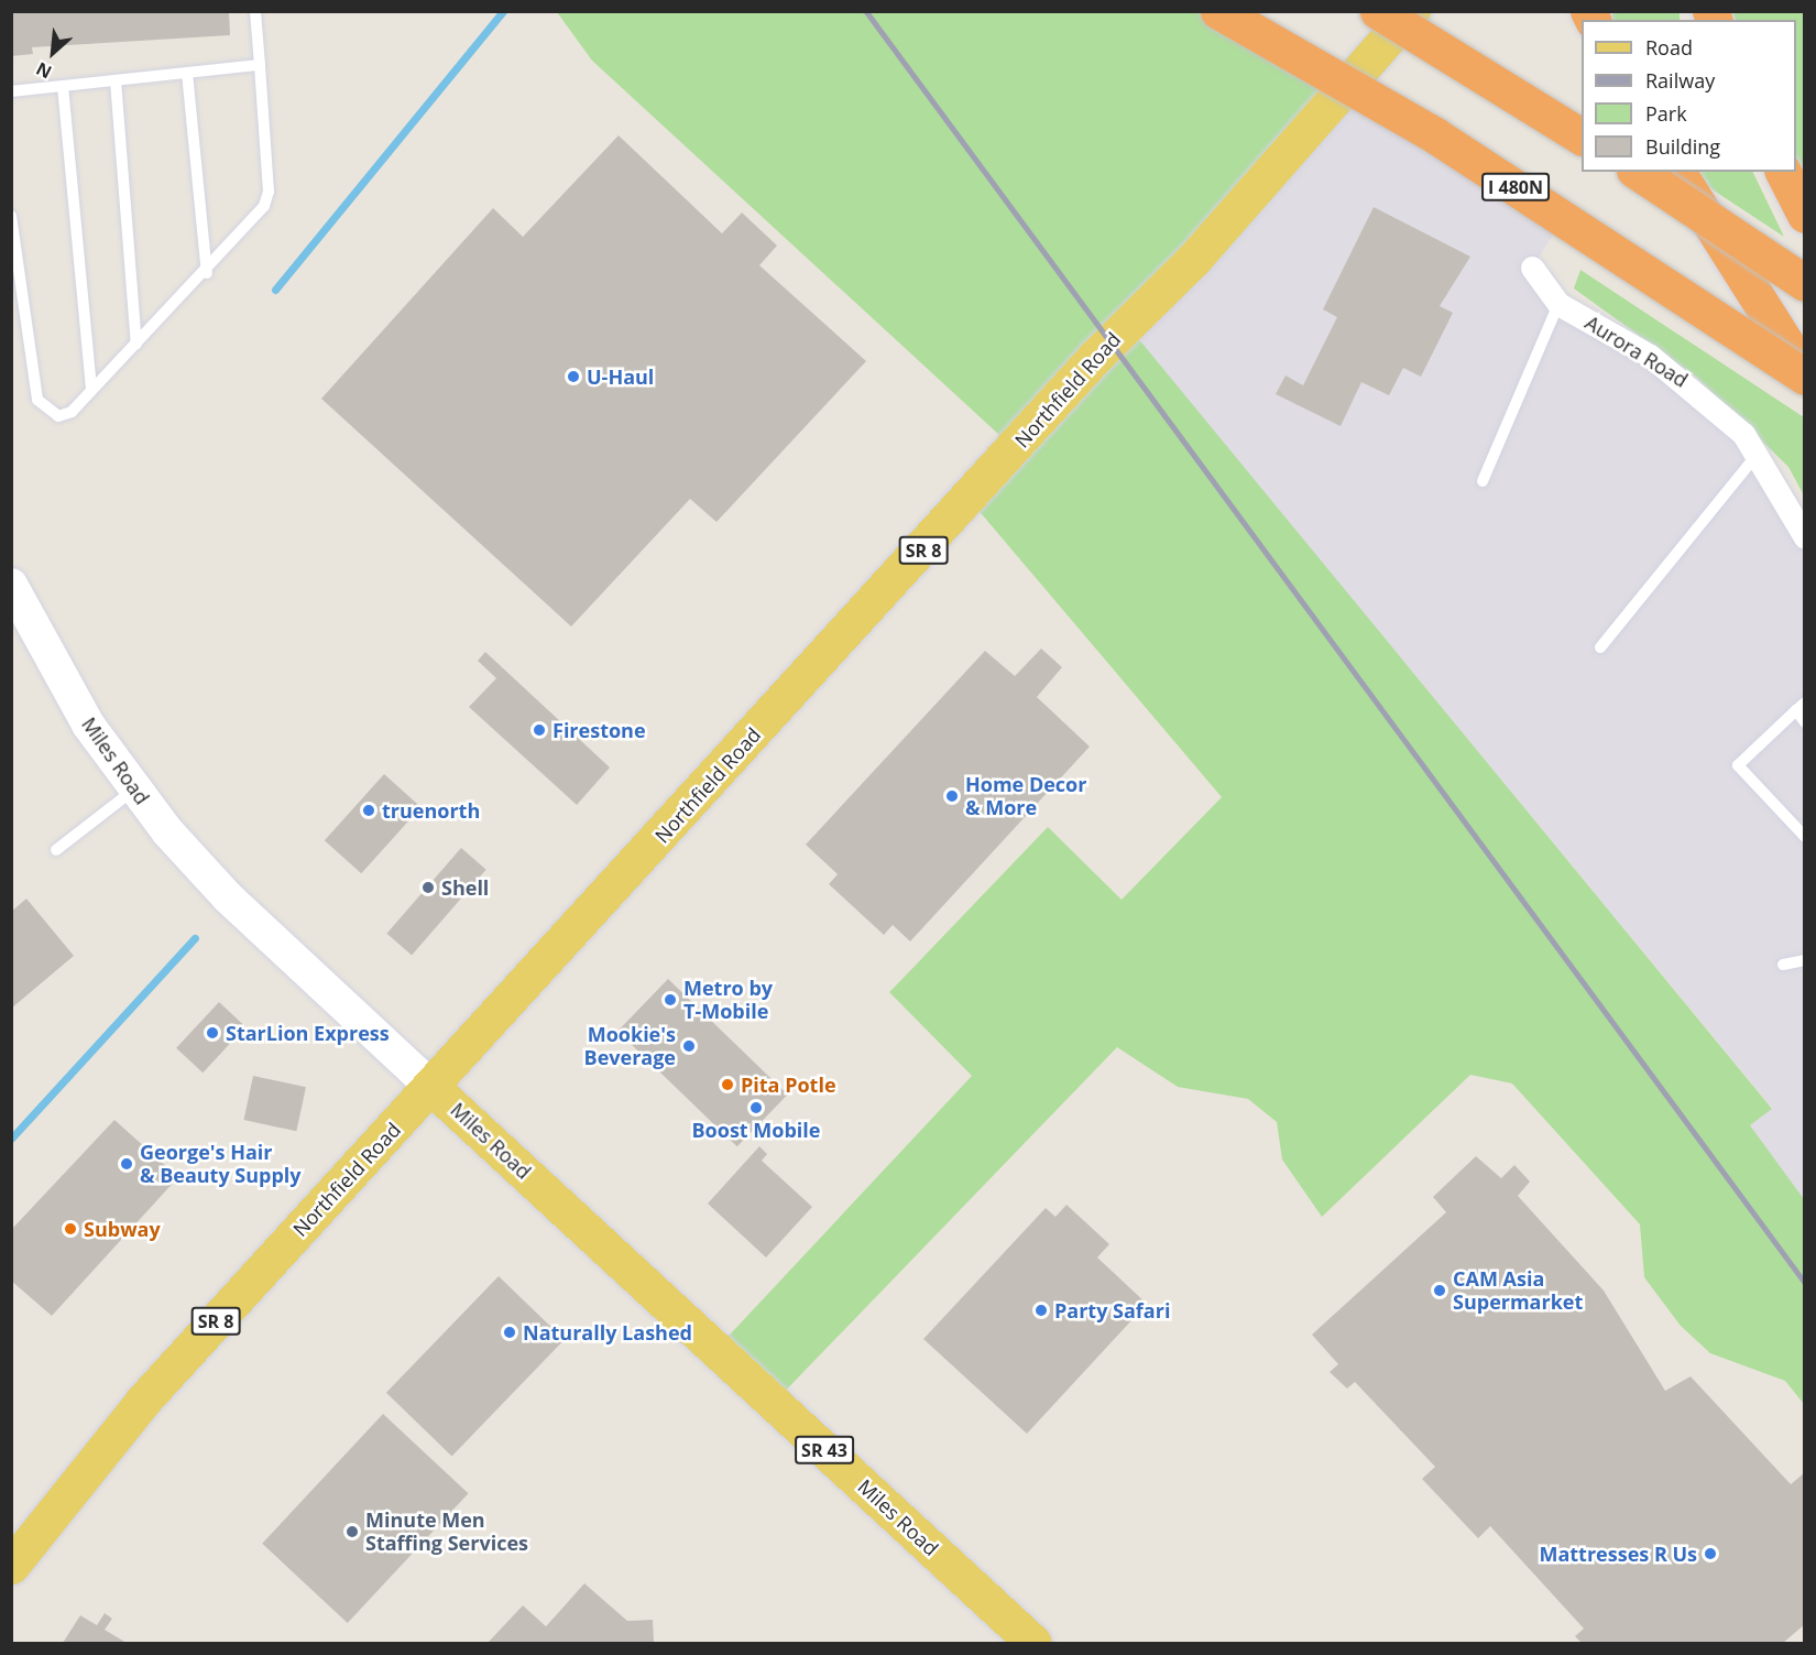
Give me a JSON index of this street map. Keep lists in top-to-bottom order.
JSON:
{
  "streets": {
    "highway": ["I 480N"],
    "main road": [
      "Northfield Road",
      "SR 8",
      "Miles Road",
      "SR 43"
    ],
    "street": ["Aurora Road"]
  },
  "crossings": [
    ["Northfield Road", "Miles Road"]
  ],
  "places": [
    "U-Haul",
    "Firestone",
    "Home Decor & More",
    "truenorth",
    "Shell",
    "Metro by T-Mobile",
    "StarLion Express",
    "Mookie's Beverage",
    "Pita Potle",
    "Boost Mobile",
    "George's Hair & Beauty Supply",
    "Subway",
    "CAM Asia Supermarket",
    "Party Safari",
    "Naturally Lashed",
    "Minute Men Staffing Services",
    "Mattresses R Us"
  ],
  "legend": [
    "Road",
    "Railway",
    "Park",
    "Building"
  ],
  "north": "bottom left"
}
